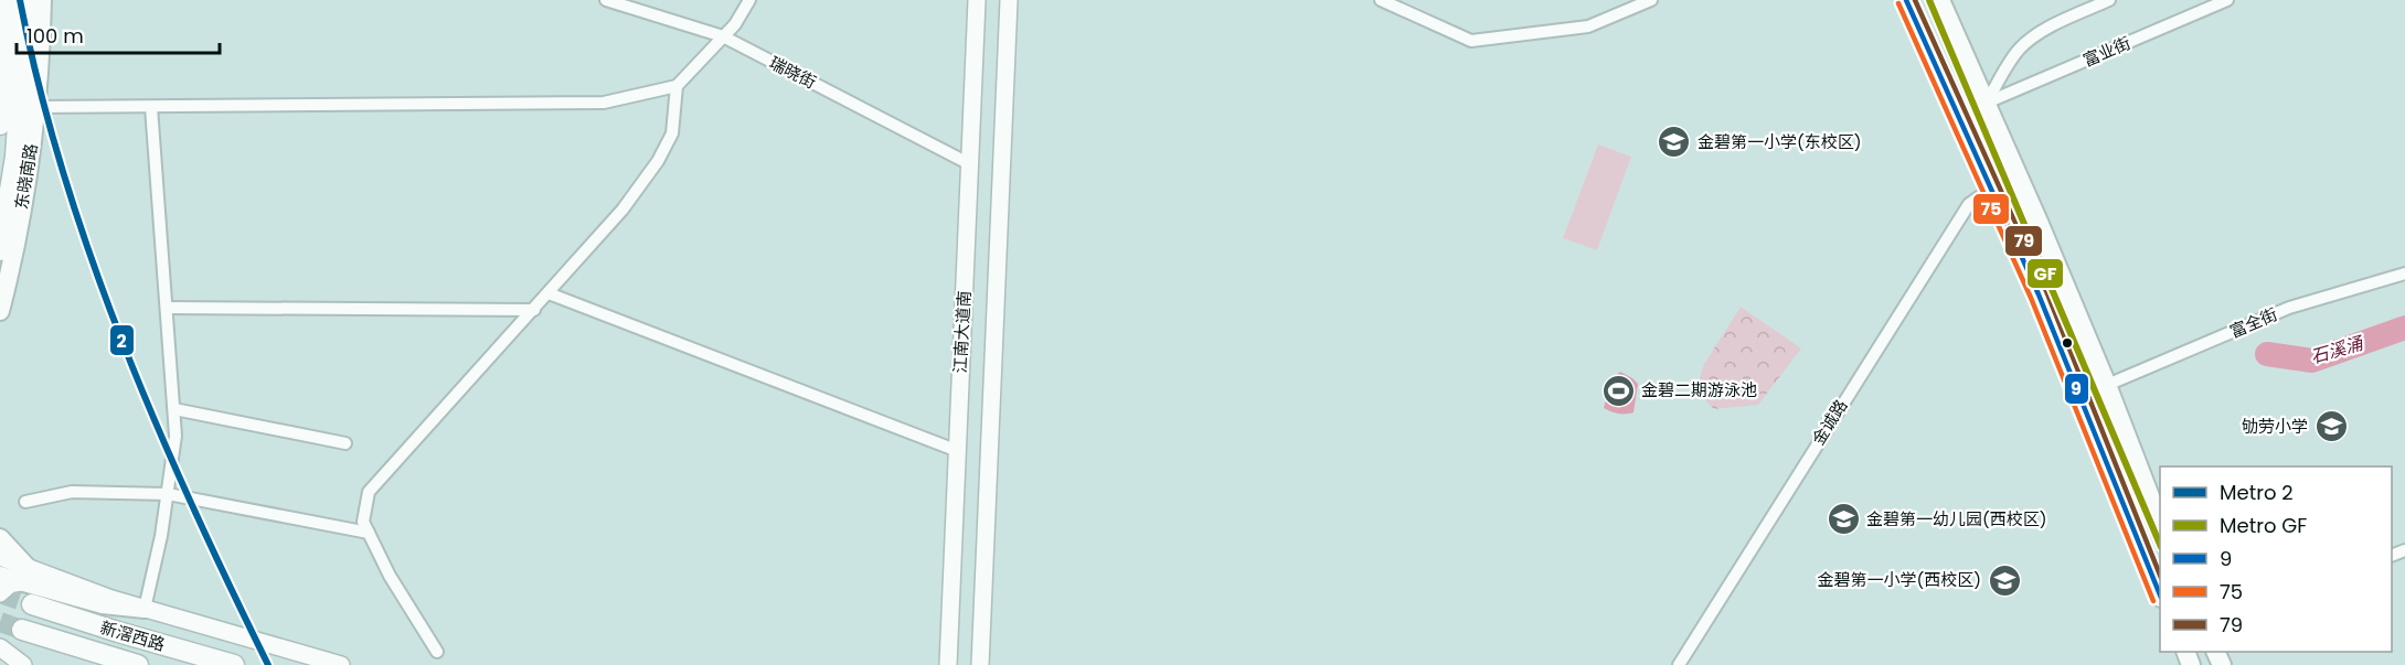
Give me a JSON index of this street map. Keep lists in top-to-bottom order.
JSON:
{
  "streets": {
    "highway": ["新滘西路"],
    "main road": ["东晓南路", "江南大道南"],
    "street": [
      "富业街",
      "瑞晓街",
      "富全街",
      "金诚路"
    ]
  },
  "crossings": [
    ["瑞晓街", "江南大道南"]
  ],
  "water": ["石溪涌"],
  "places": {
    "school or university": [
      "金碧第一小学(东校区)",
      "劬劳小学",
      "金碧第一幼儿园(西校区)",
      "金碧第一小学(西校区)"
    ],
    "sports": ["金碧二期游泳池"]
  },
  "lines": [
    "metro line 2",
    "metro line GF",
    "transit line 9",
    "transit line 79",
    "transit line 75"
  ],
  "legend": [
    "Metro 2",
    "Metro GF",
    "9",
    "75",
    "79"
  ],
  "scale_bar": "100 m"
}
